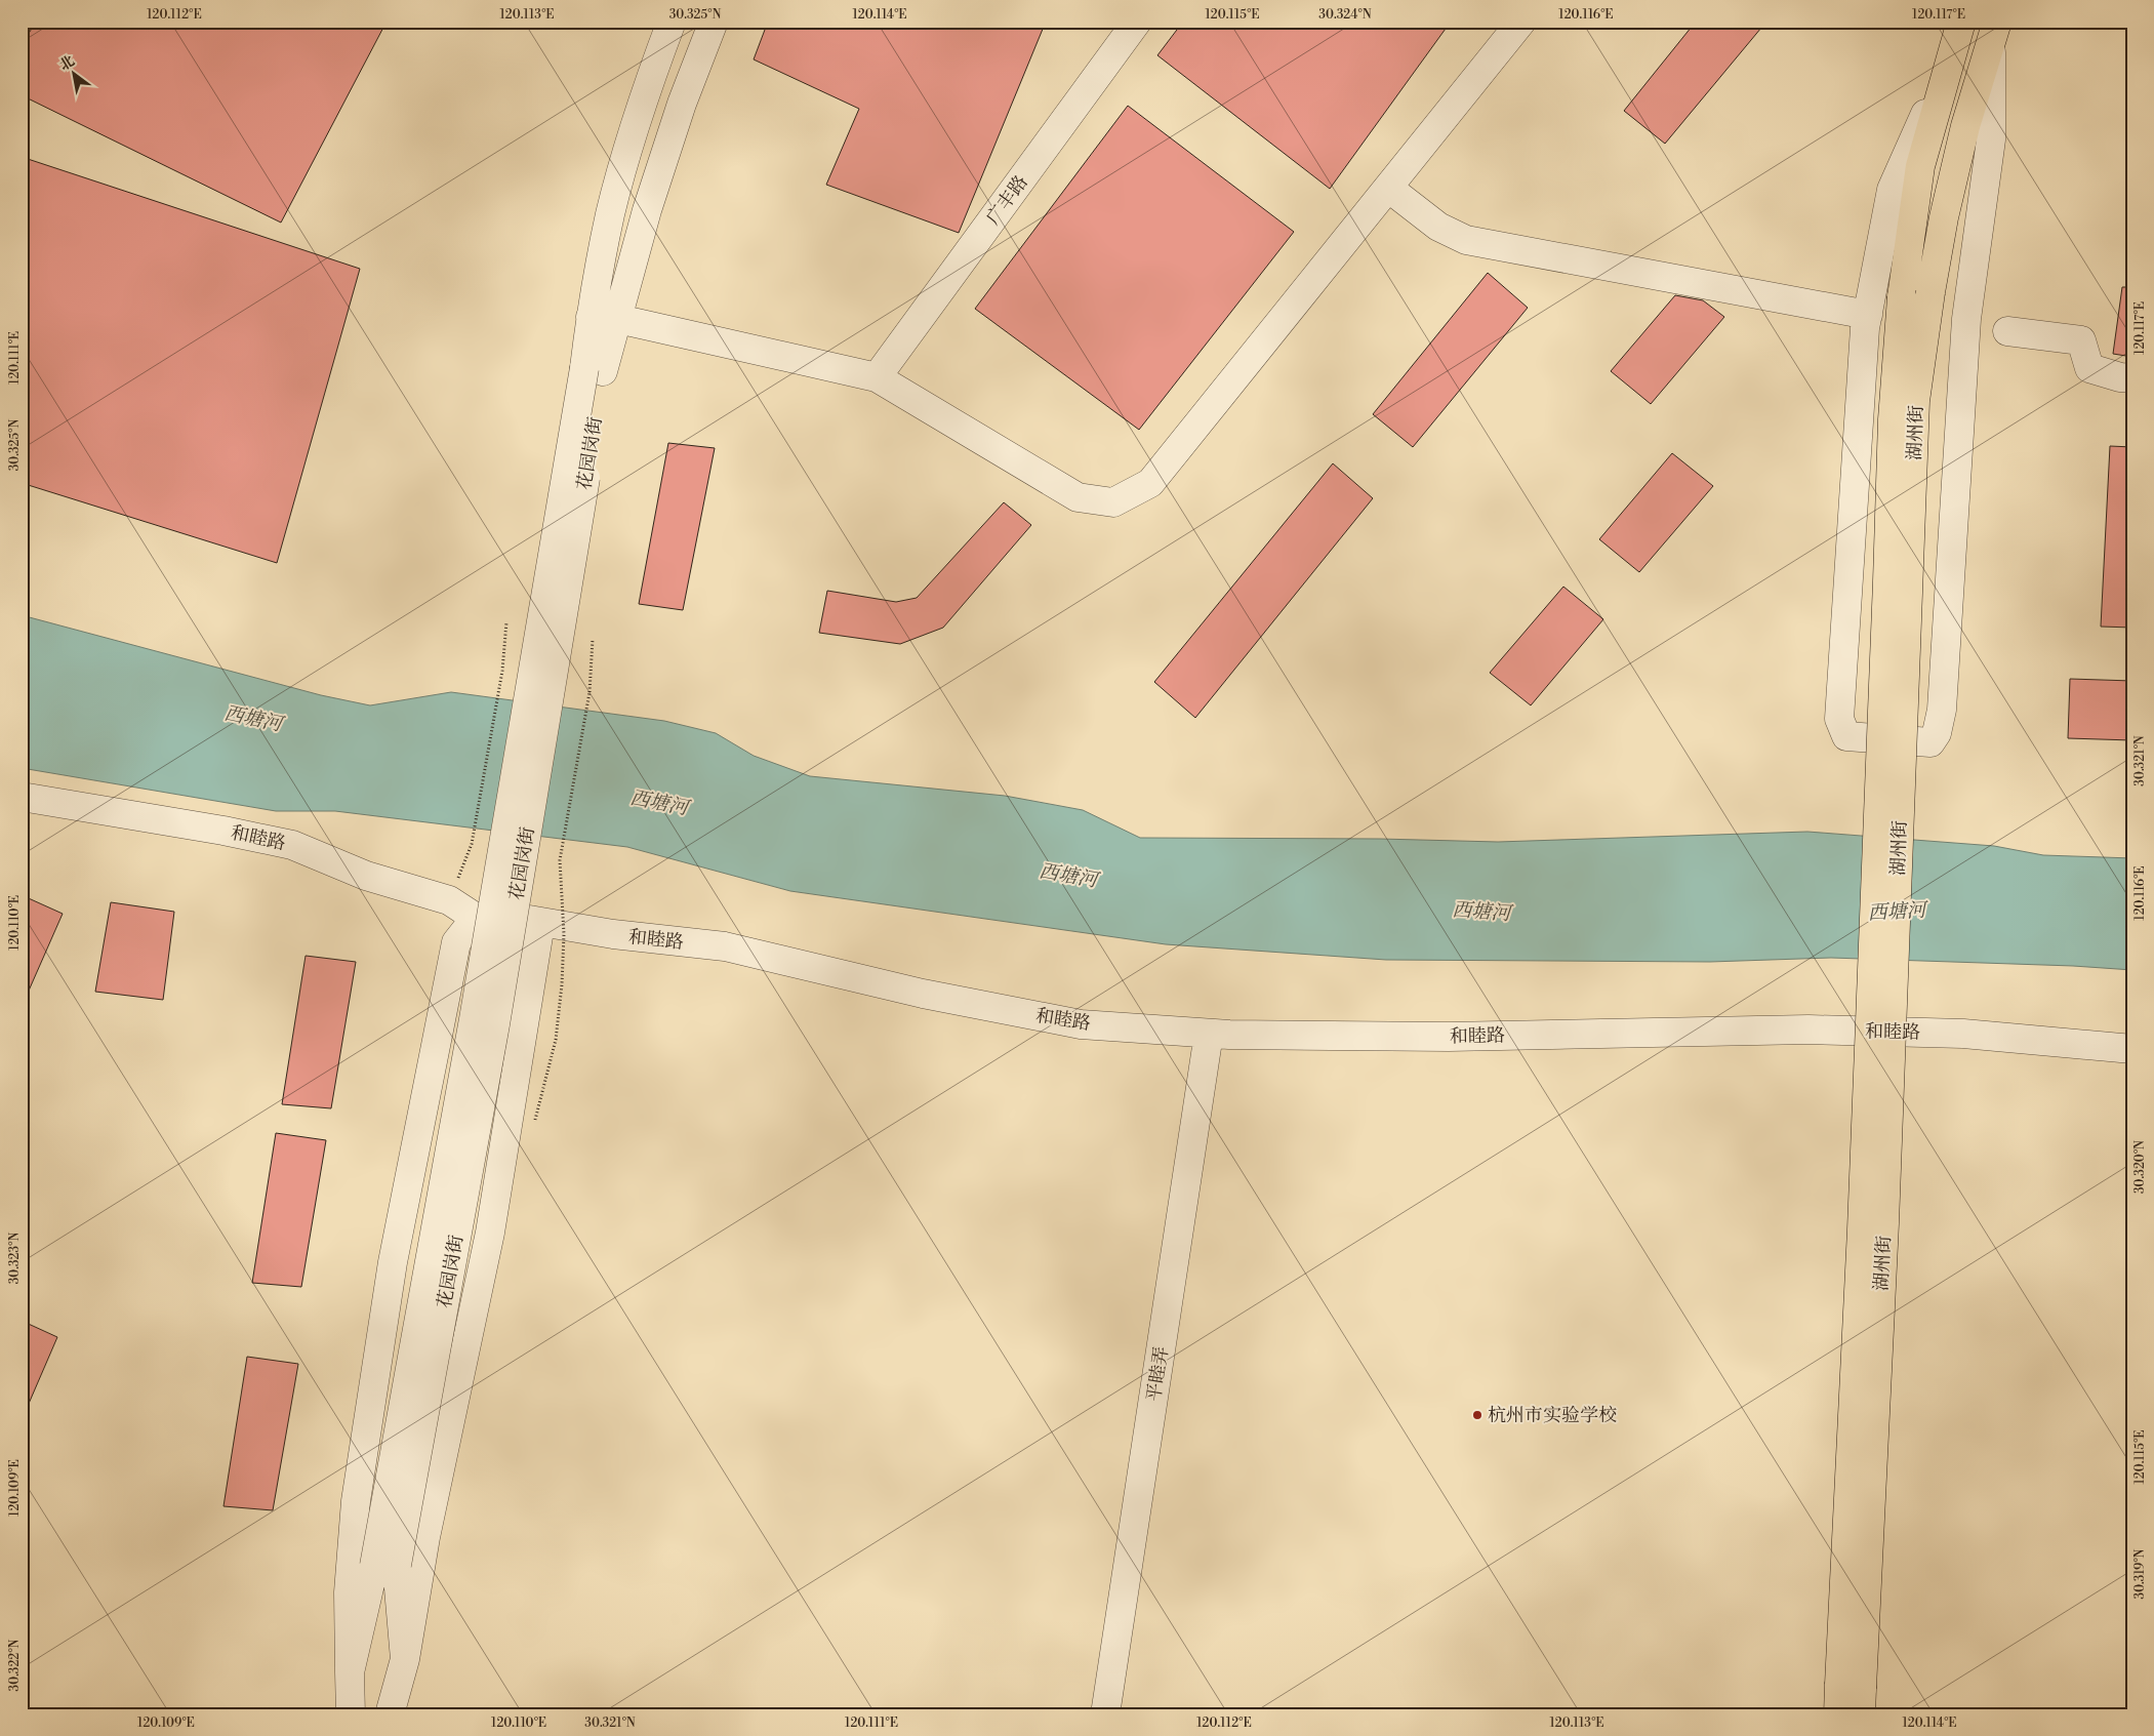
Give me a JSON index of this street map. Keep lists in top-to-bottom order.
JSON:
{
  "streets": {
    "main road": ["湖州街"],
    "street": [
      "广丰路",
      "花园岗街",
      "和睦路",
      "平睦弄"
    ]
  },
  "crossings": [
    ["和睦路", "平睦弄"]
  ],
  "water": ["西塘河"],
  "places": ["杭州市实验学校"],
  "north": "top left",
  "coordinates": [
    "120.112°E",
    "120.113°E",
    "30.325°N",
    "120.114°E",
    "120.115°E",
    "30.324°N",
    "120.116°E",
    "120.117°E",
    "120.111°E",
    "30.321°N",
    "120.110°E",
    "30.320°N",
    "30.323°N",
    "120.109°E",
    "30.319°N",
    "30.322°N"
  ]
}
